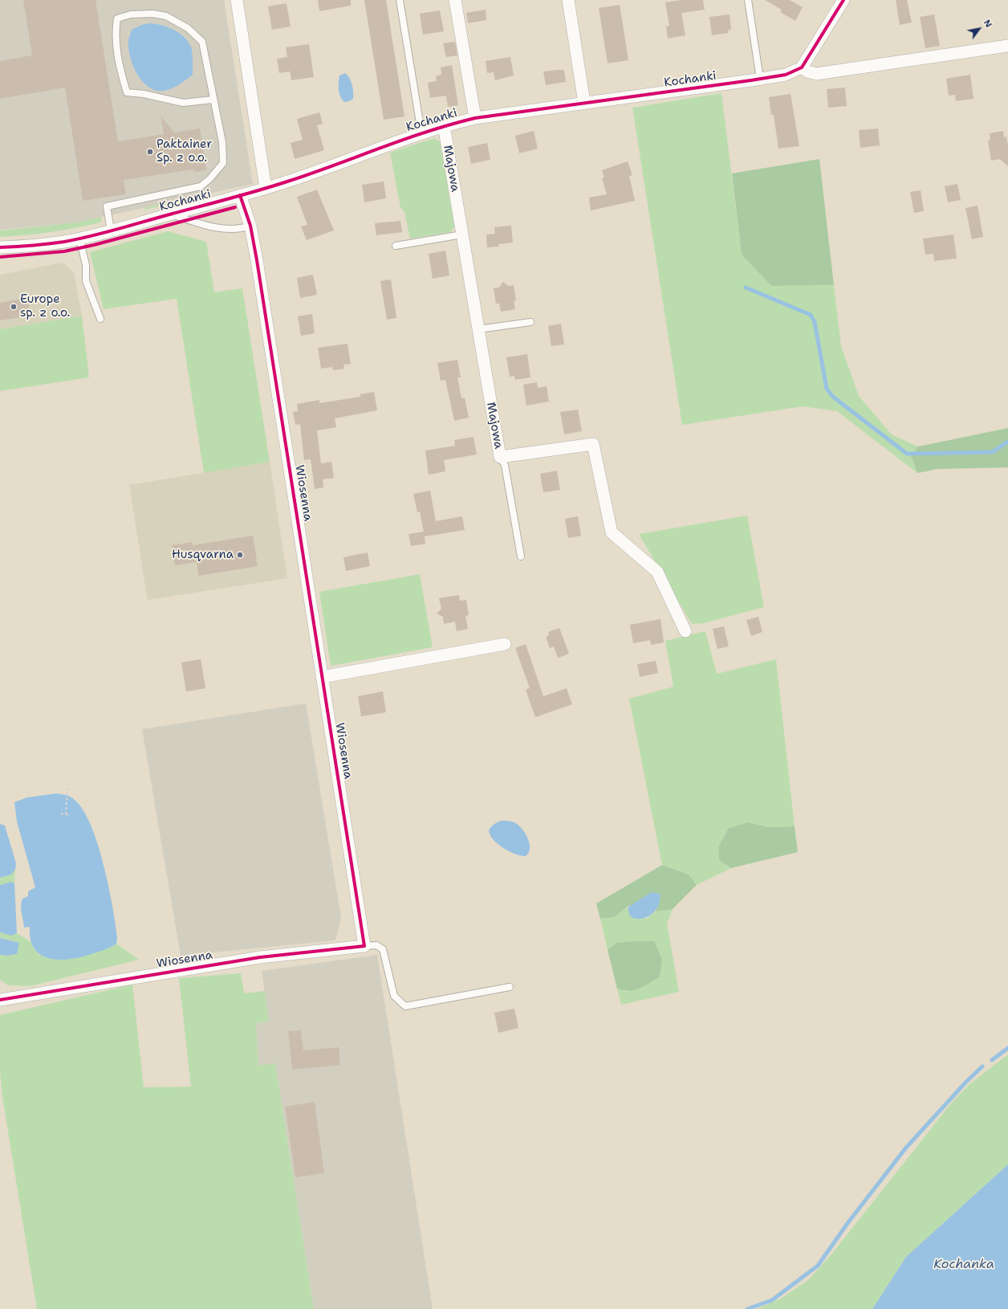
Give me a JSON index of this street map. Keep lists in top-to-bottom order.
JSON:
{
  "streets": {
    "street": ["Kochanki", "Majowa", "Wiosenna"]
  },
  "crossings": [
    ["Kochanki", "Majowa"],
    ["Kochanki", "Wiosenna"]
  ],
  "water": ["Kochanka"],
  "places": ["Paktainer Sp. z o.o.", "Europe sp. z o.o.", "Husqvarna"],
  "north": "top right"
}
